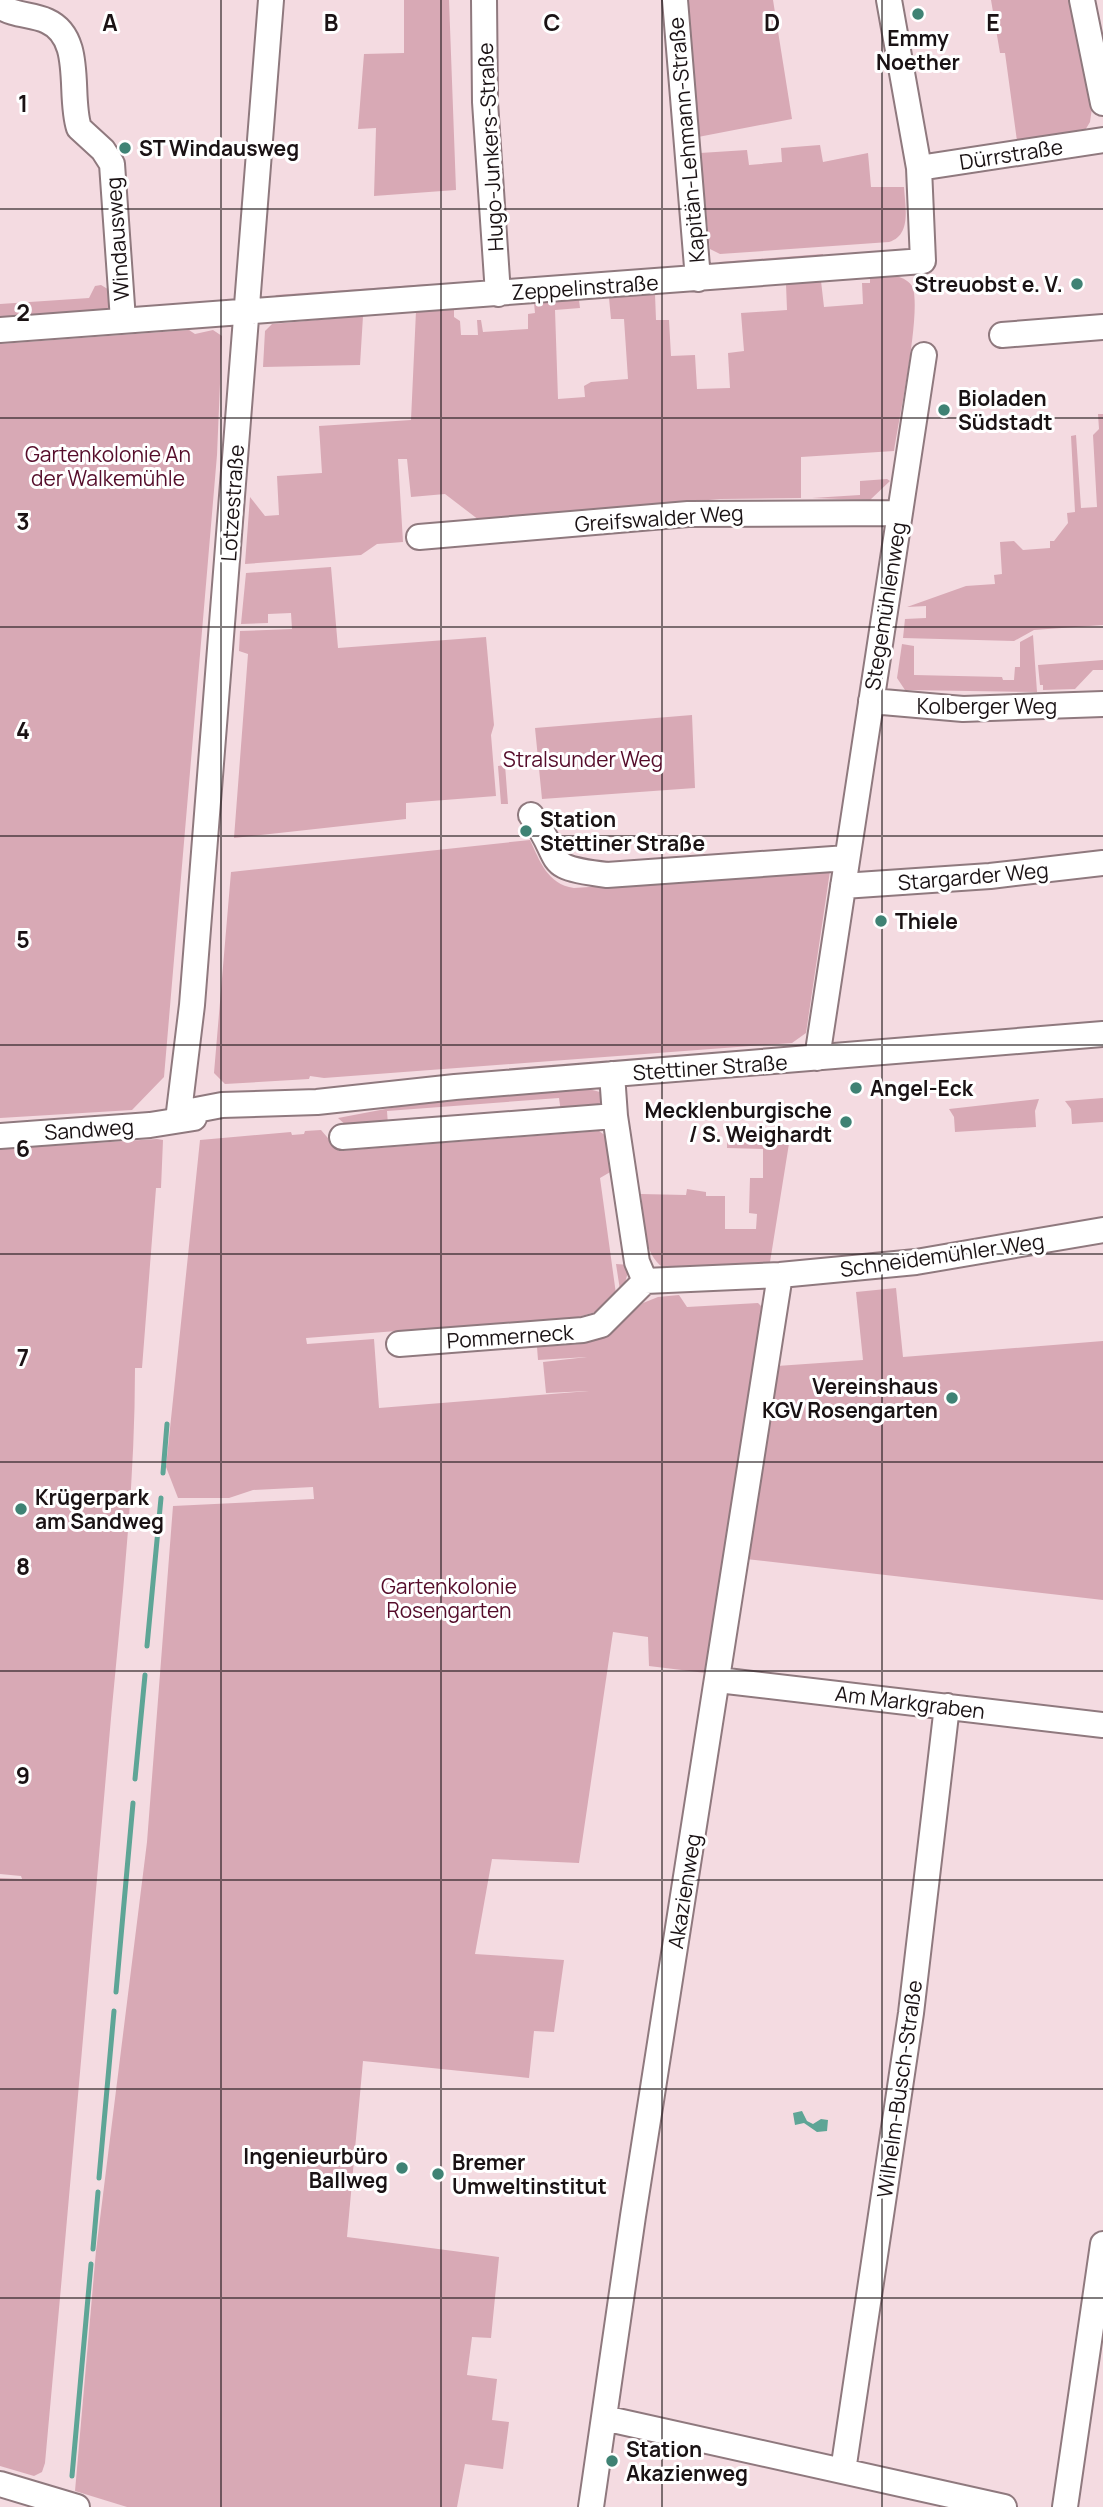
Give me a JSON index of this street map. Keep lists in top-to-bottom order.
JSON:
{
  "streets": {
    "street": [
      "Kapitän-Lehmann-Straße",
      "Hugo-Junkers-Straße",
      "Dürrstraße",
      "Windausweg",
      "Zeppelinstraße",
      "Lotzestraße",
      "Greifswalder Weg",
      "Stegemühlenweg",
      "Kolberger Weg",
      "Stargarder Weg",
      "Stettiner Straße",
      "Sandweg",
      "Schneidemühler Weg",
      "Pommerneck",
      "Am Markgraben",
      "Akazienweg",
      "Wilhelm-Busch-Straße"
    ]
  },
  "crossings": [
    ["Kapitän-Lehmann-Straße", "Zeppelinstraße"],
    ["Hugo-Junkers-Straße", "Zeppelinstraße"],
    ["Dürrstraße", "Zeppelinstraße"],
    ["Windausweg", "Zeppelinstraße"],
    ["Windausweg", "Lotzestraße"],
    ["Zeppelinstraße", "Lotzestraße"],
    ["Lotzestraße", "Stettiner Straße"],
    ["Lotzestraße", "Sandweg"],
    ["Greifswalder Weg", "Stegemühlenweg"],
    ["Stegemühlenweg", "Kolberger Weg"],
    ["Stegemühlenweg", "Stargarder Weg"],
    ["Stegemühlenweg", "Stettiner Straße"],
    ["Stettiner Straße", "Sandweg"],
    ["Schneidemühler Weg", "Akazienweg"],
    ["Am Markgraben", "Akazienweg"],
    ["Am Markgraben", "Wilhelm-Busch-Straße"]
  ],
  "parks": ["Gartenkolonie An der Walkemühle", "Stralsunder Weg", "Gartenkolonie Rosengarten"],
  "places": [
    "Emmy Noether",
    "ST Windausweg",
    "Streuobst e. V.",
    "Bioladen Südstadt",
    "Station Stettiner Straße",
    "Thiele",
    "Angel-Eck",
    "Mecklenburgische / S. Weighardt",
    "Vereinshaus KGV Rosengarten",
    "Krügerpark am Sandweg",
    "Ingenieurbüro Ballweg",
    "Bremer Umweltinstitut",
    "Station Akazienweg"
  ],
  "grid": {
    "columns": [
      "A",
      "B",
      "C",
      "D",
      "E"
    ],
    "rows": [
      "1",
      "2",
      "3",
      "4",
      "5",
      "6",
      "7",
      "8",
      "9"
    ]
  }
}
